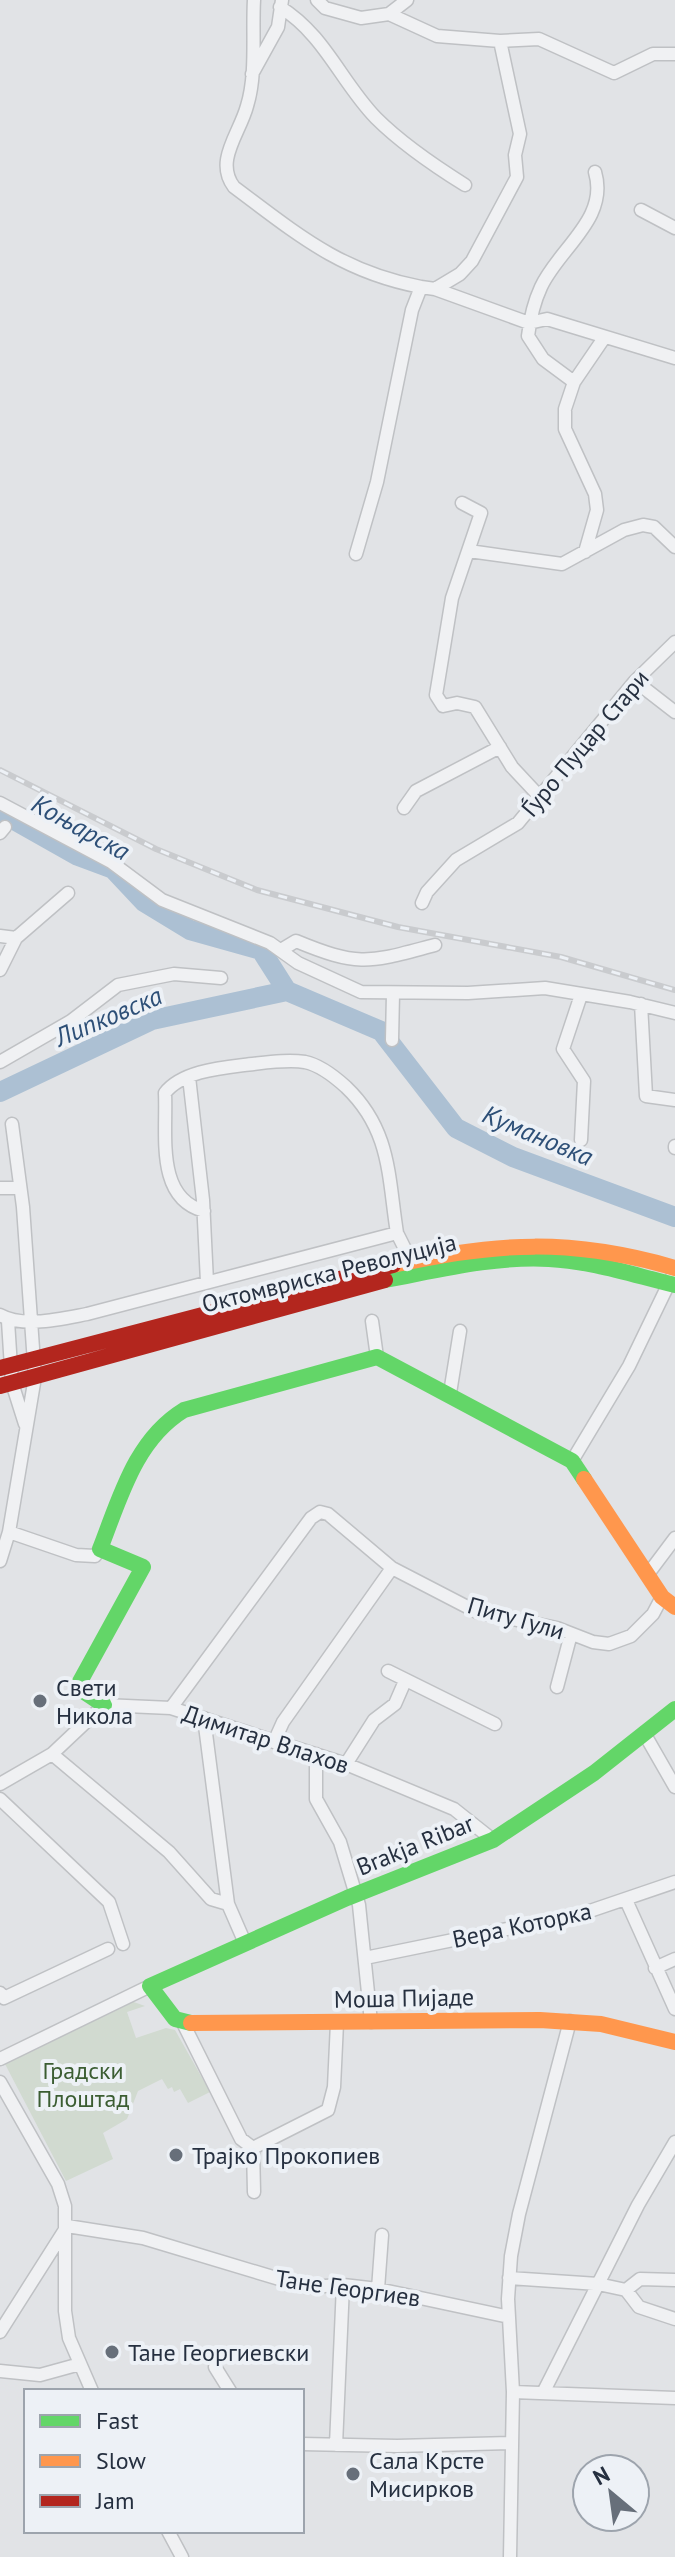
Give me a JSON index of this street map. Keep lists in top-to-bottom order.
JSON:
{
  "streets": {
    "street": [
      "Ѓуро Пуцар Стари",
      "Октомвриска Револуција",
      "Питу Гули",
      "Димитар Влахов",
      "Brakja Ribar",
      "Вера Которка",
      "Моша Пијаде",
      "Тане Георгиев"
    ]
  },
  "crossings": [
    ["Питу Гули", "Димитар Влахов"],
    ["Димитар Влахов", "Brakja Ribar"]
  ],
  "water": ["Коњарска", "Липковска", "Кумановка"],
  "parks": ["Градски Плоштад"],
  "places": [
    "Свети Никола",
    "Трајко Прокопиев",
    "Тане Георгиевски",
    "Сала Крсте Мисирков"
  ],
  "legend": ["Fast", "Slow", "Jam"],
  "north": "top left"
}
